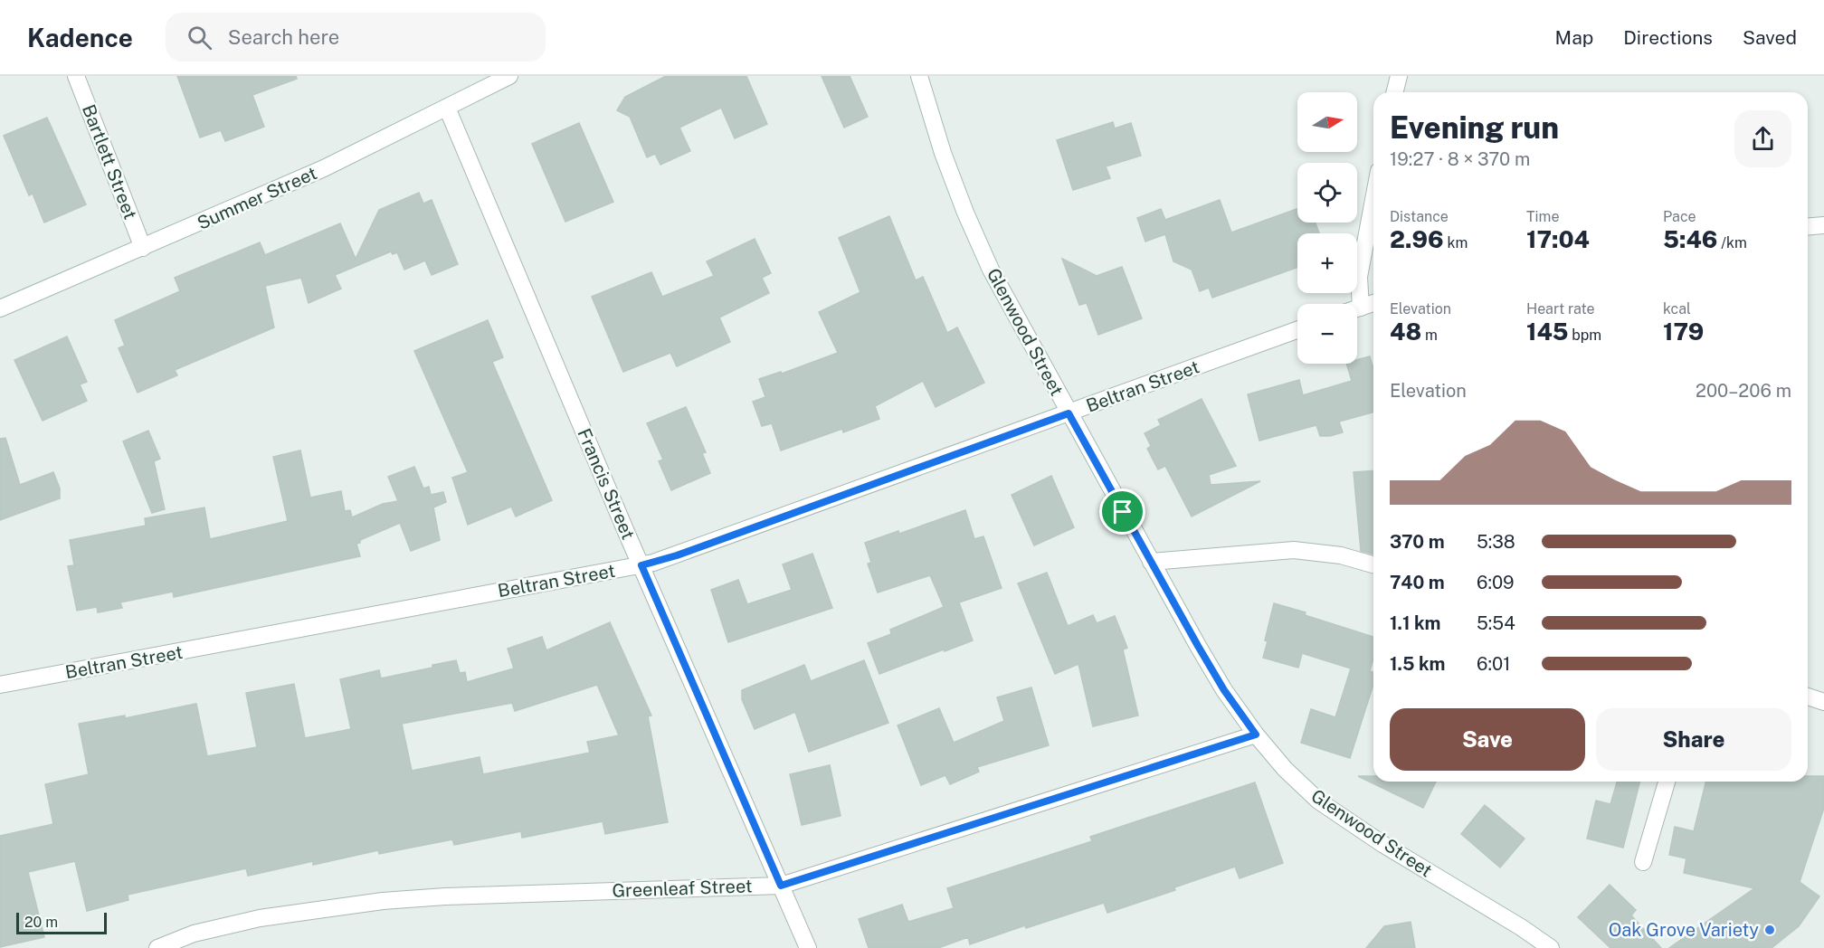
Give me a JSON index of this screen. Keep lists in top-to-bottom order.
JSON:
{
  "streets": {
    "street": [
      "Bartlett Street",
      "Summer Street",
      "Glenwood Street",
      "Beltran Street",
      "Francis Street",
      "Greenleaf Street"
    ]
  },
  "crossings": [
    ["Bartlett Street", "Summer Street"],
    ["Summer Street", "Francis Street"],
    ["Glenwood Street", "Beltran Street"],
    ["Glenwood Street", "Greenleaf Street"],
    ["Beltran Street", "Francis Street"],
    ["Francis Street", "Greenleaf Street"]
  ],
  "places": ["Oak Grove Variety"],
  "scale_bar": "20 m",
  "north": "right",
  "page": {
    "header": "Kadence",
    "search": "Search here",
    "nav": ["Map", "Directions", "Saved"],
    "map_buttons": ["+", "−"],
    "heading": ["Evening run", "19:27 · 8 × 370 m"],
    "stats": [
      ["Distance", "2.96 km"],
      ["Time", "17:04"],
      ["Pace", "5:46 /km"],
      ["Elevation", "48 m"],
      ["Heart rate", "145 bpm"],
      ["kcal", "179"]
    ],
    "chart": ["Elevation", "200–206 m"],
    "list": [
      {
        "name": "370 m",
        "note": "5:38"
      },
      {
        "name": "740 m",
        "note": "6:09"
      },
      {
        "name": "1.1 km",
        "note": "5:54"
      },
      {
        "name": "1.5 km",
        "note": "6:01"
      }
    ],
    "buttons": ["Save", "Share"],
    "scale": "20 m"
  }
}
